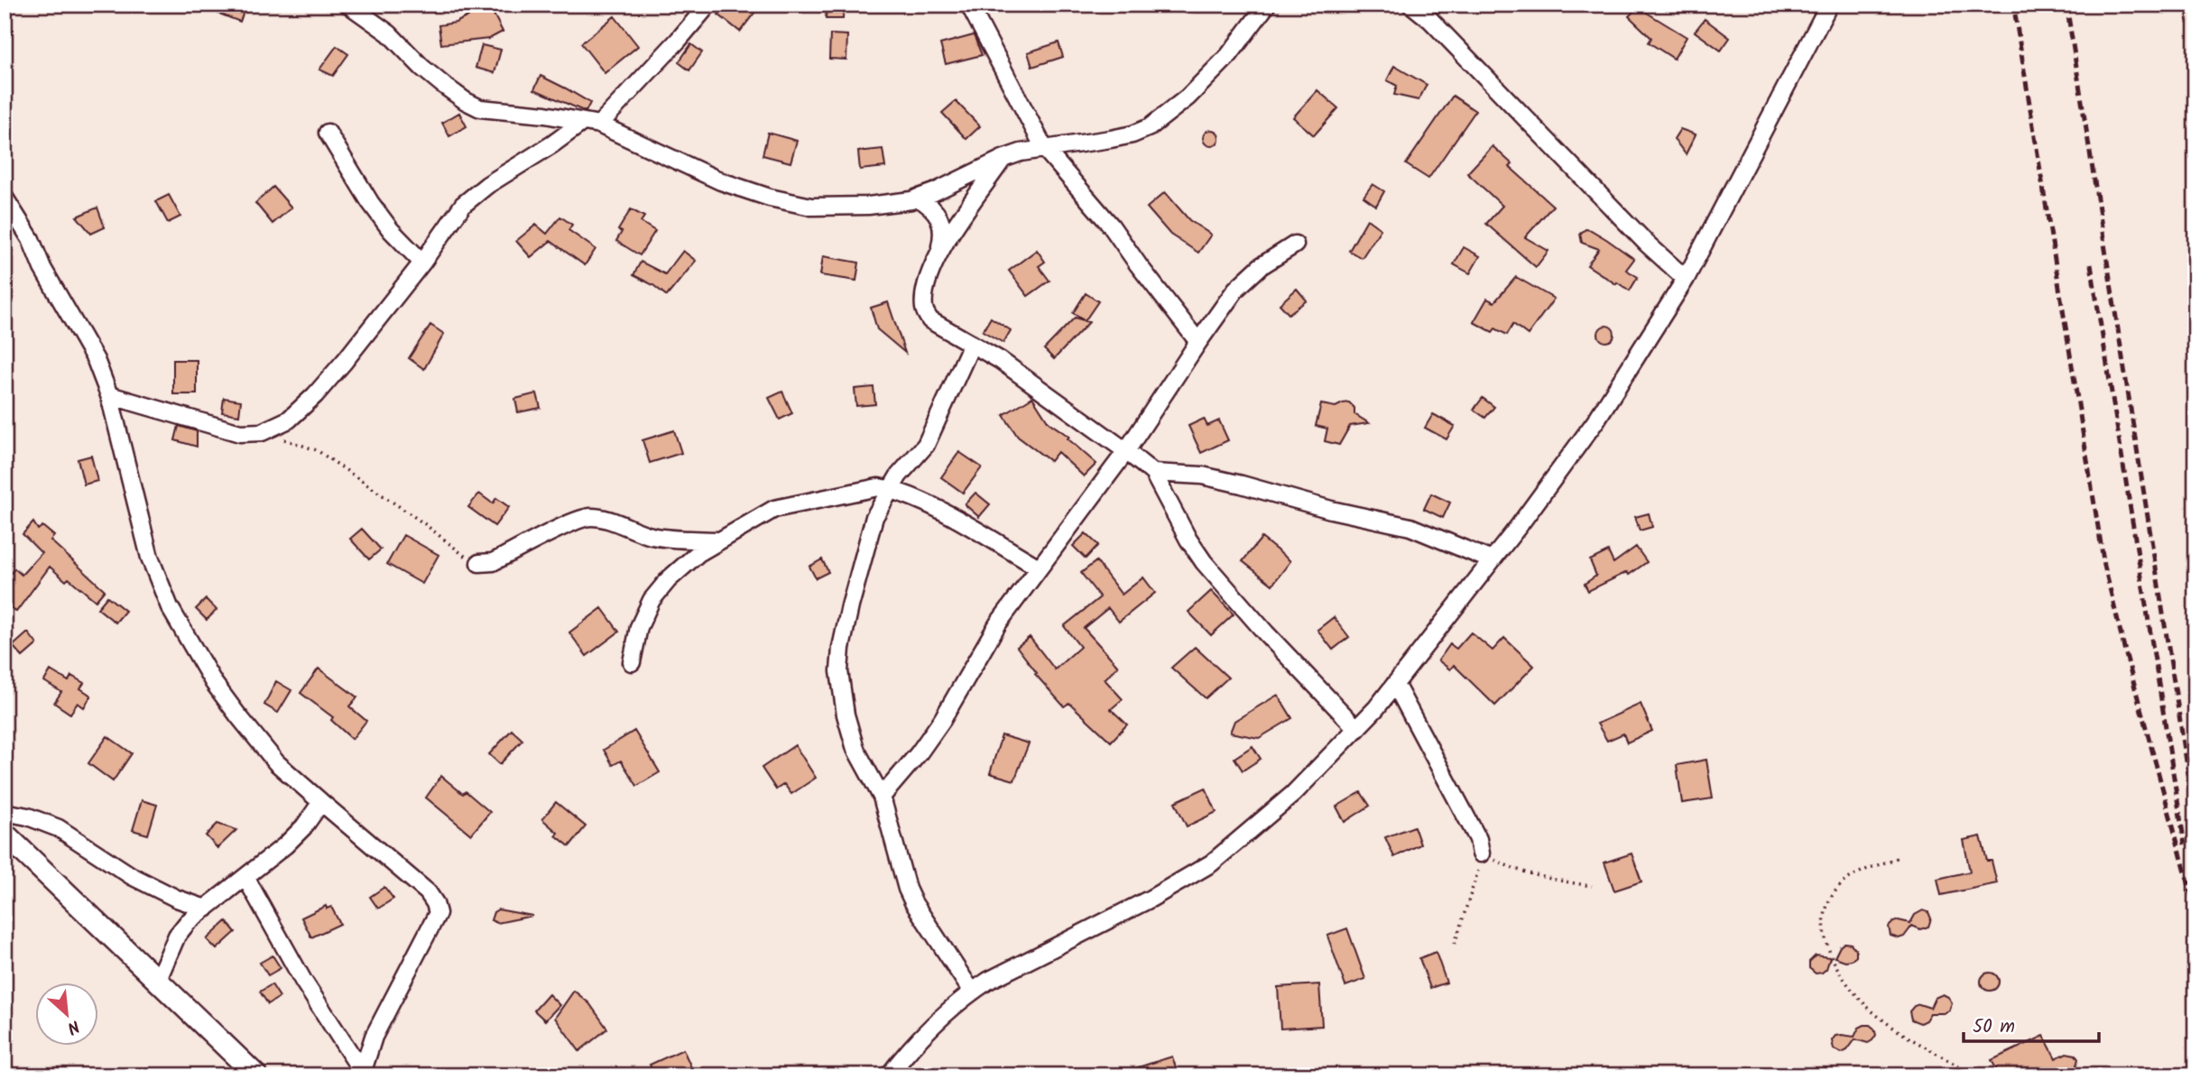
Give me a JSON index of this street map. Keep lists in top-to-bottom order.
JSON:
{
  "scale_bar": "50 m",
  "north": "bottom right"
}
